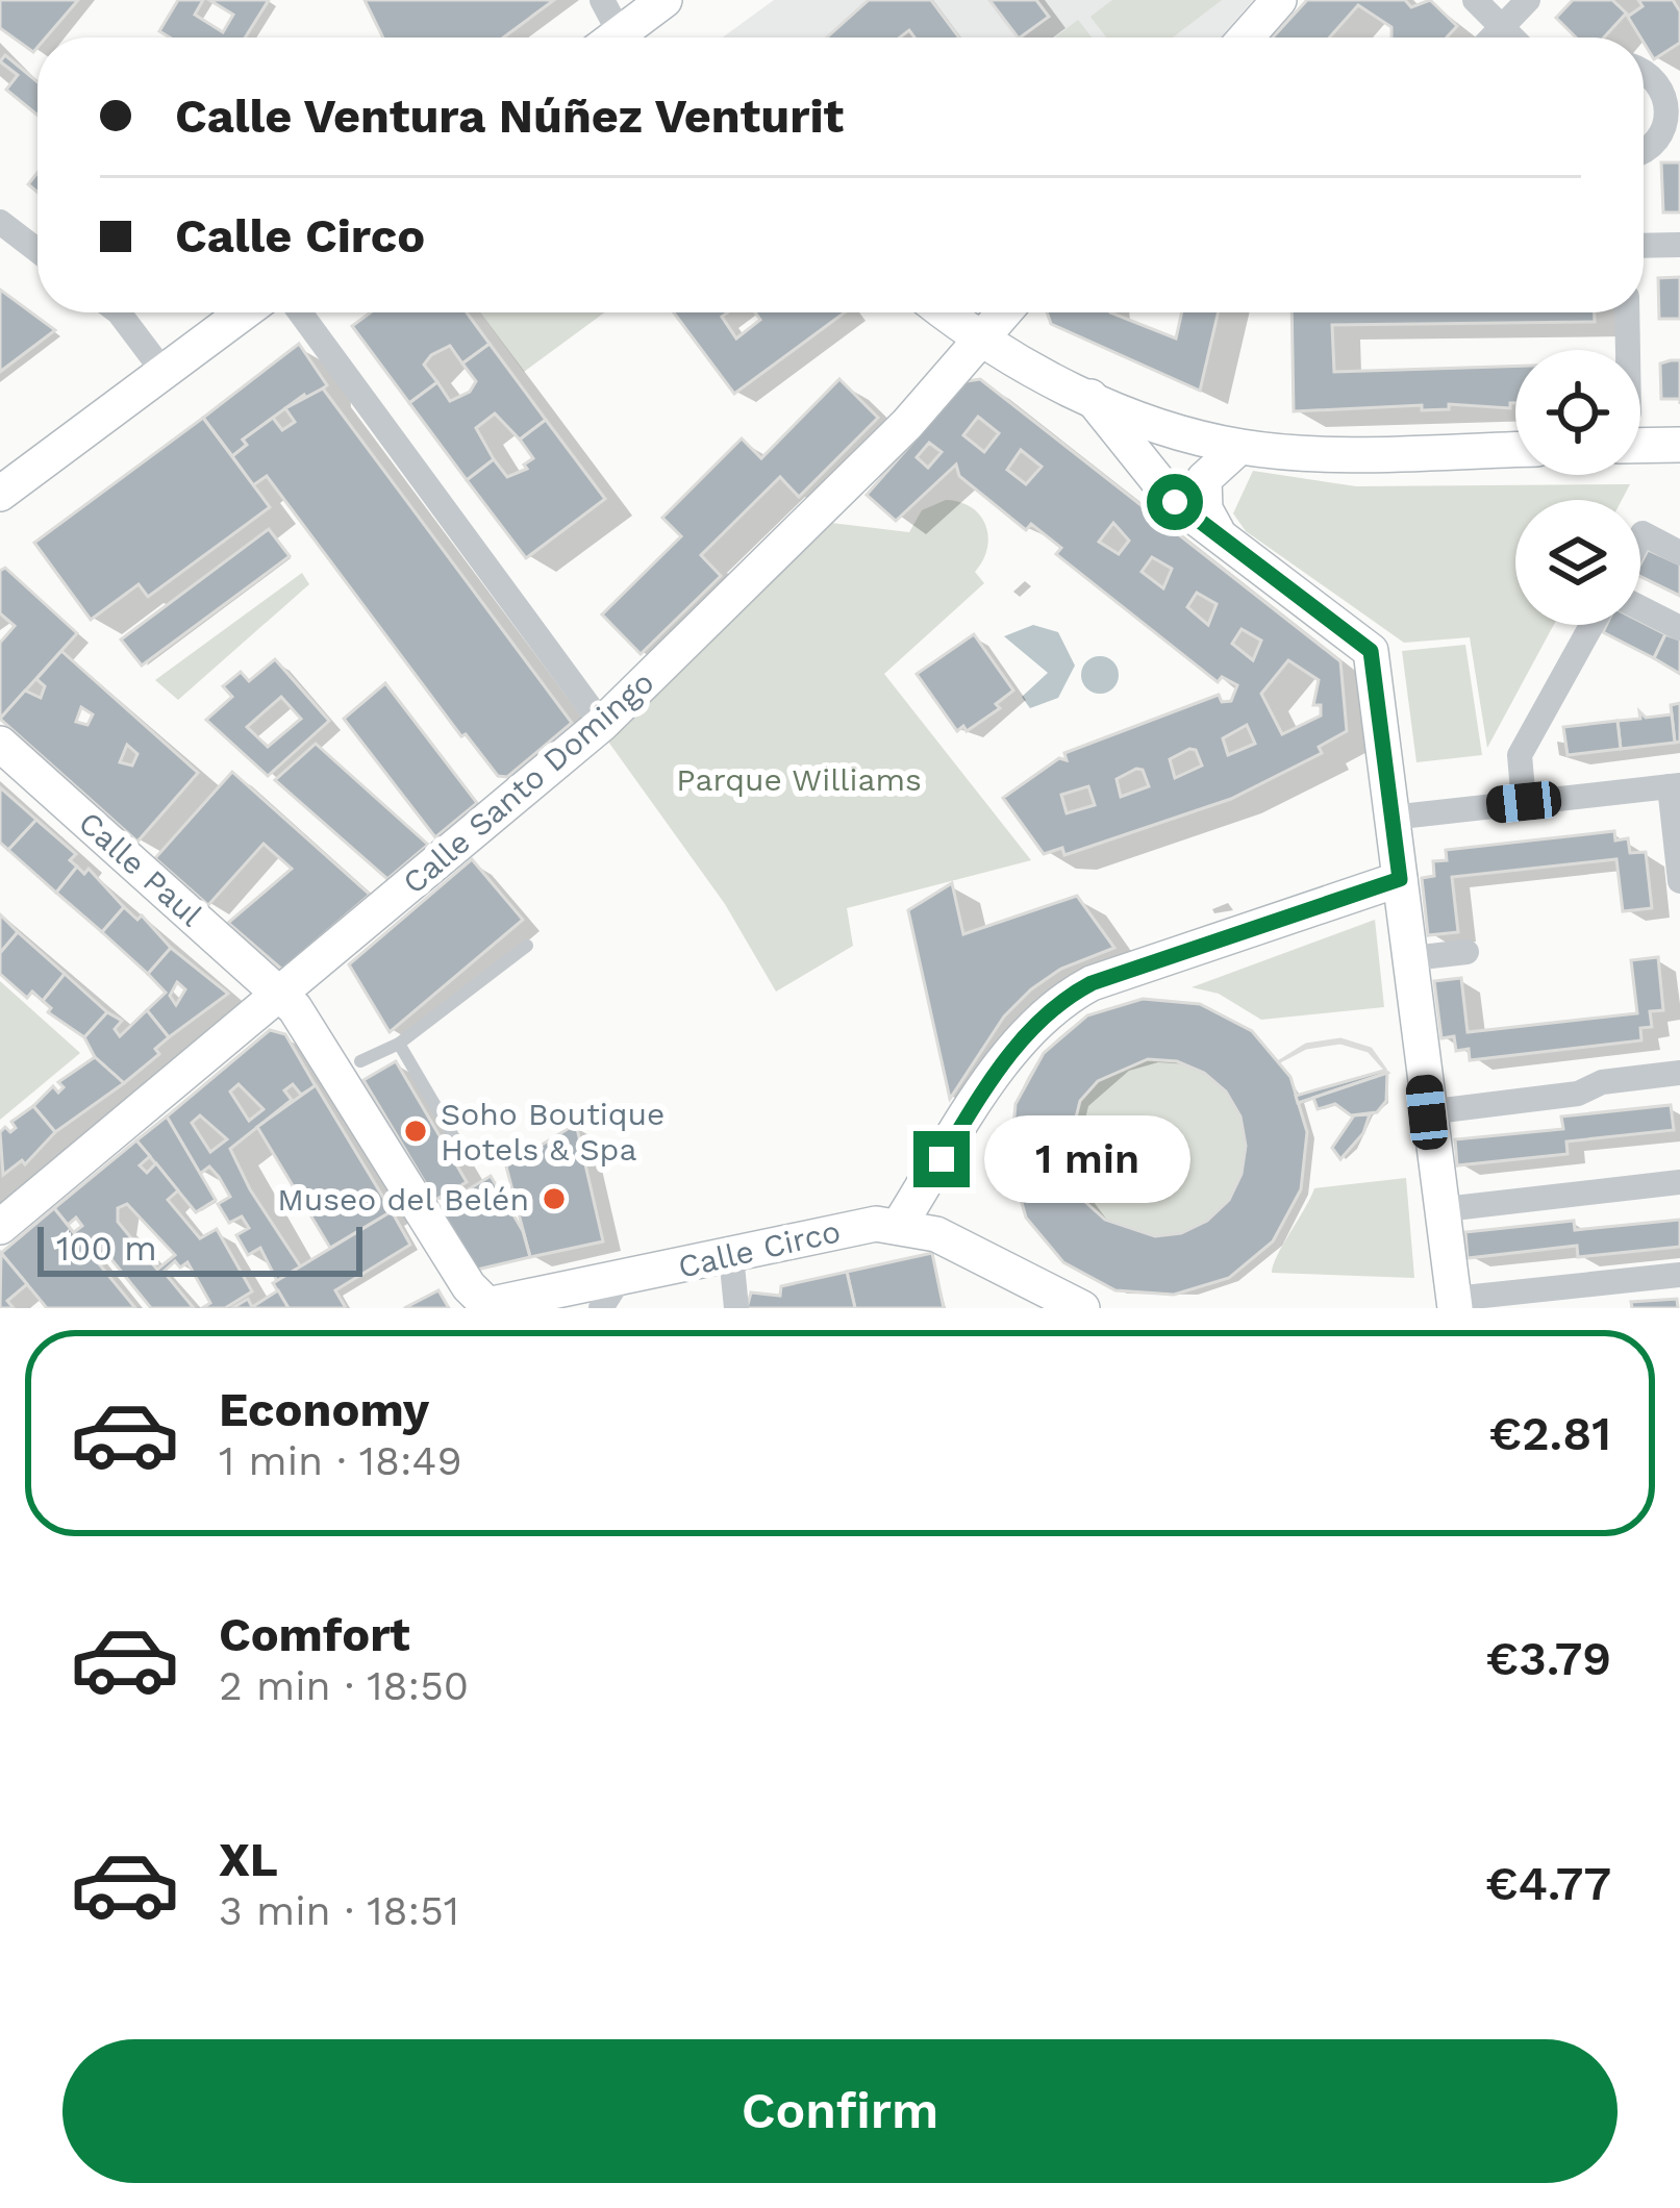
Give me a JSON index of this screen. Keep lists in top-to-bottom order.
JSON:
{
  "streets": {
    "street": ["Calle Santo Domingo", "Calle Paul", "Calle Circo"]
  },
  "crossings": [
    ["Calle Santo Domingo", "Calle Paul"],
    ["Calle Paul", "Calle Circo"]
  ],
  "parks": ["Parque Williams"],
  "places": ["Soho Boutique Hotels & Spa", "Museo del Belén"],
  "scale_bar": "100 m",
  "page": {
    "banner": ["Calle Ventura Núñez Venturit", "Calle Circo"],
    "bubble": "1 min",
    "scale": "100 m",
    "list": [
      {
        "name": "Economy",
        "note": "1 min · 18:49",
        "value": "€2.81"
      },
      {
        "name": "Comfort",
        "note": "2 min · 18:50",
        "value": "€3.79"
      },
      {
        "name": "XL",
        "note": "3 min · 18:51",
        "value": "€4.77"
      }
    ],
    "buttons": "Confirm"
  }
}
